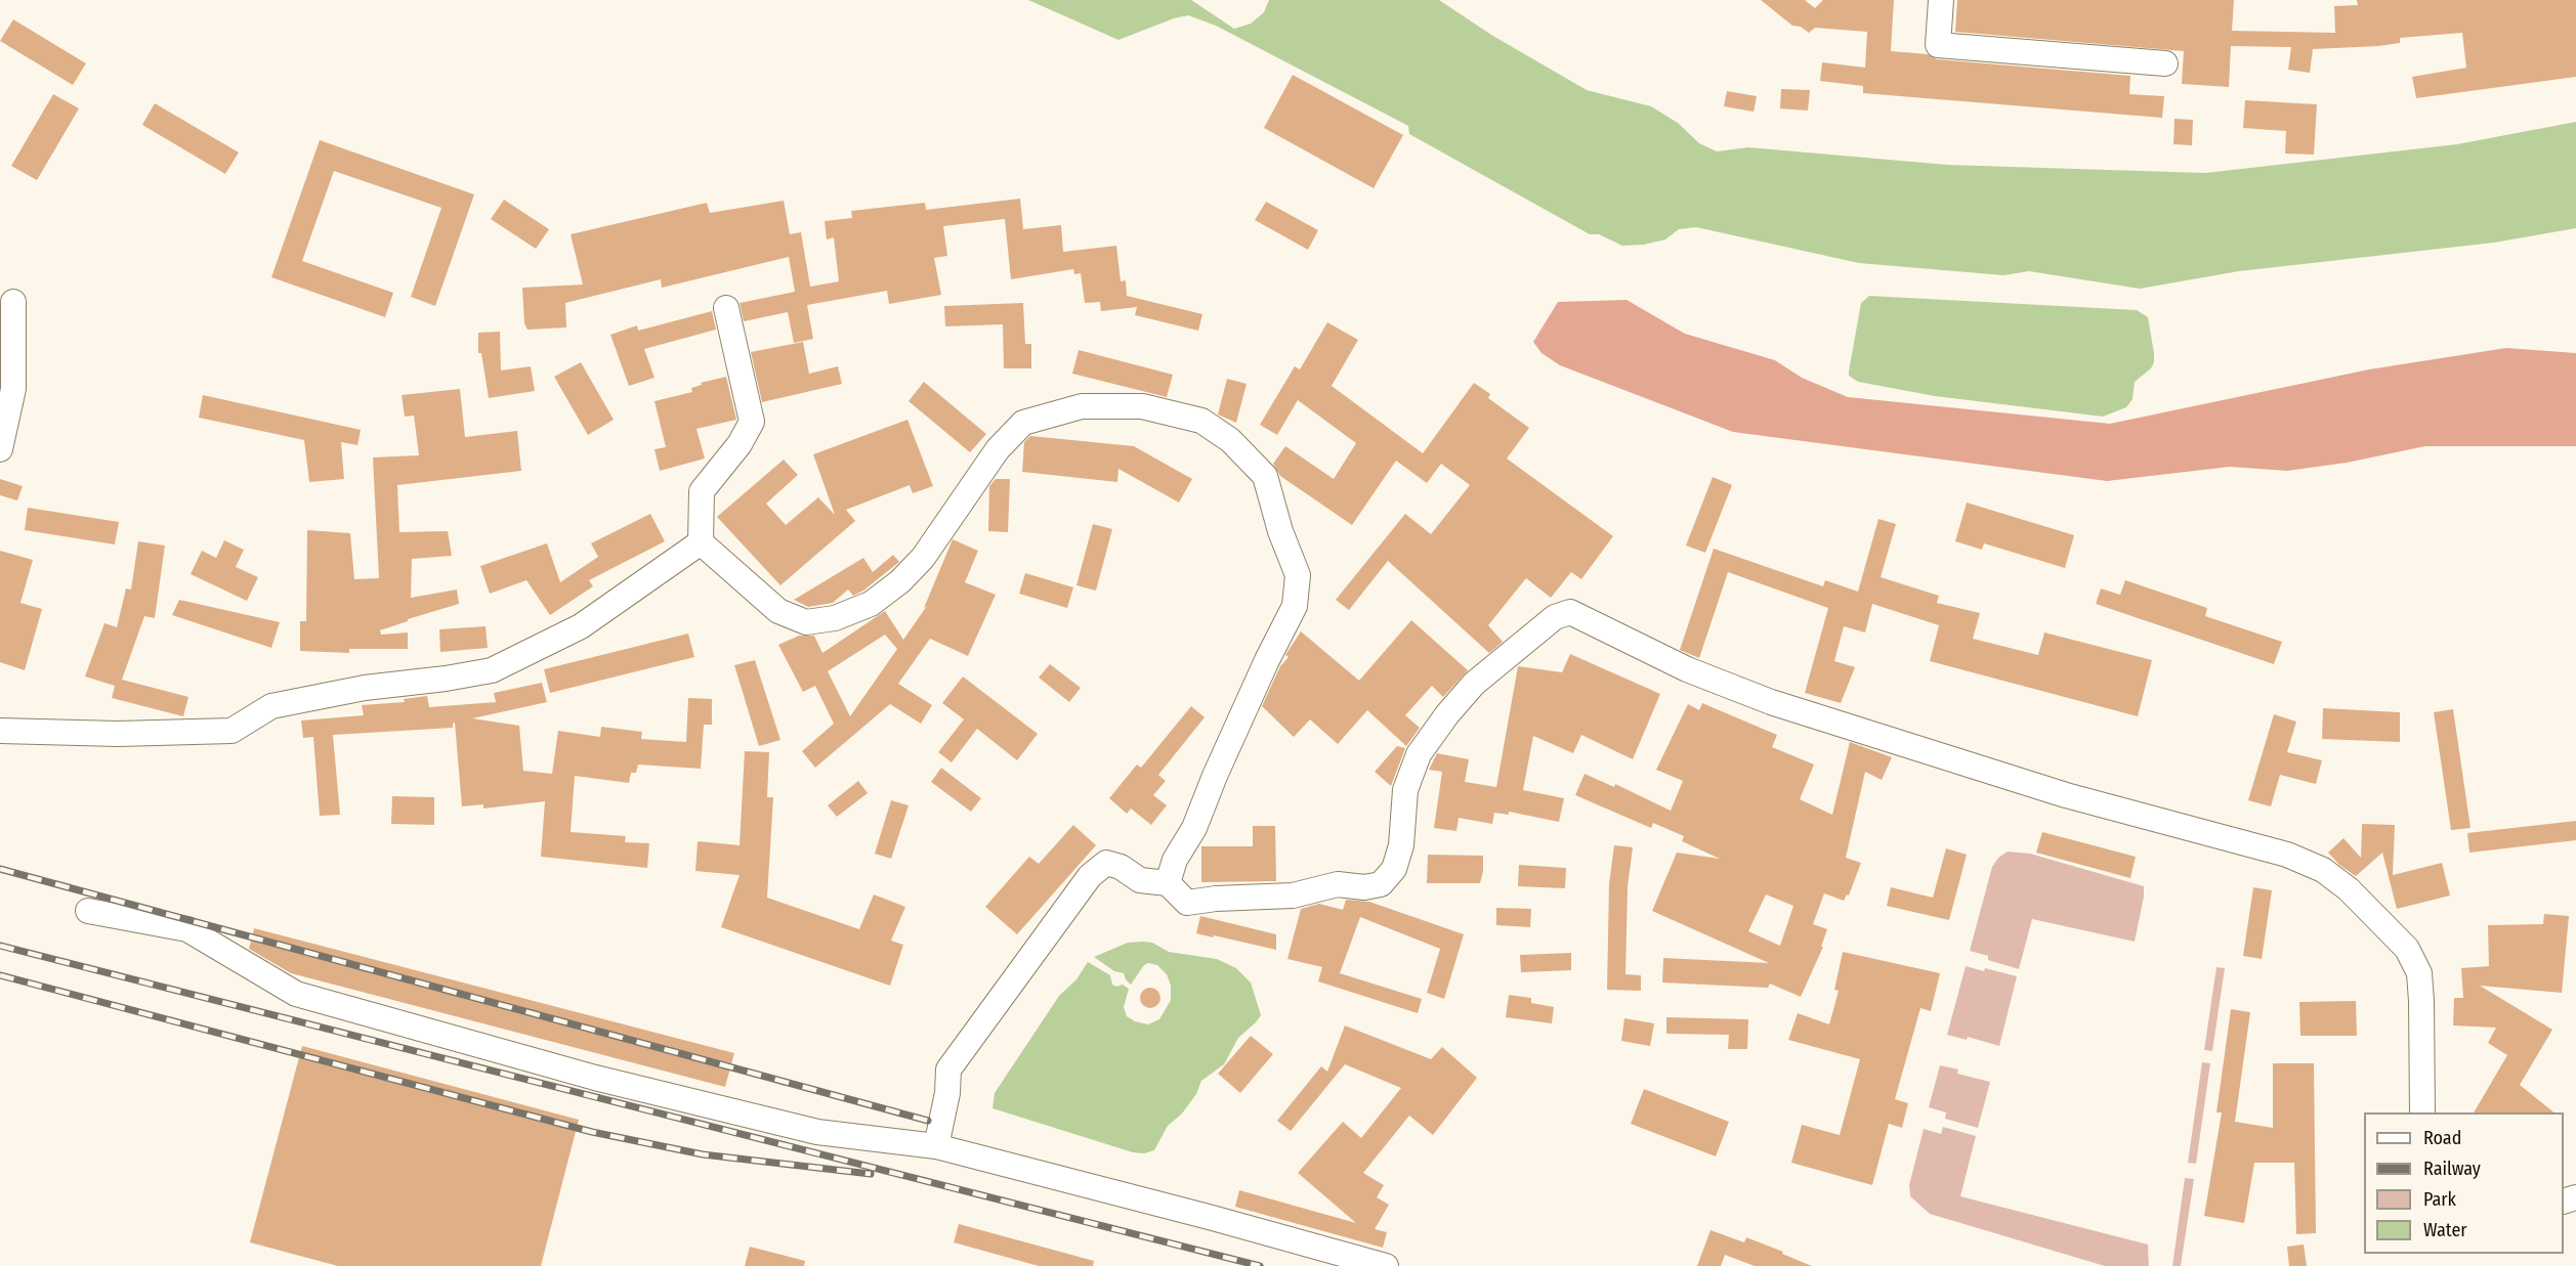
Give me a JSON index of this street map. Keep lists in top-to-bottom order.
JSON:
{
  "legend": [
    "Road",
    "Railway",
    "Park",
    "Water"
  ]
}
